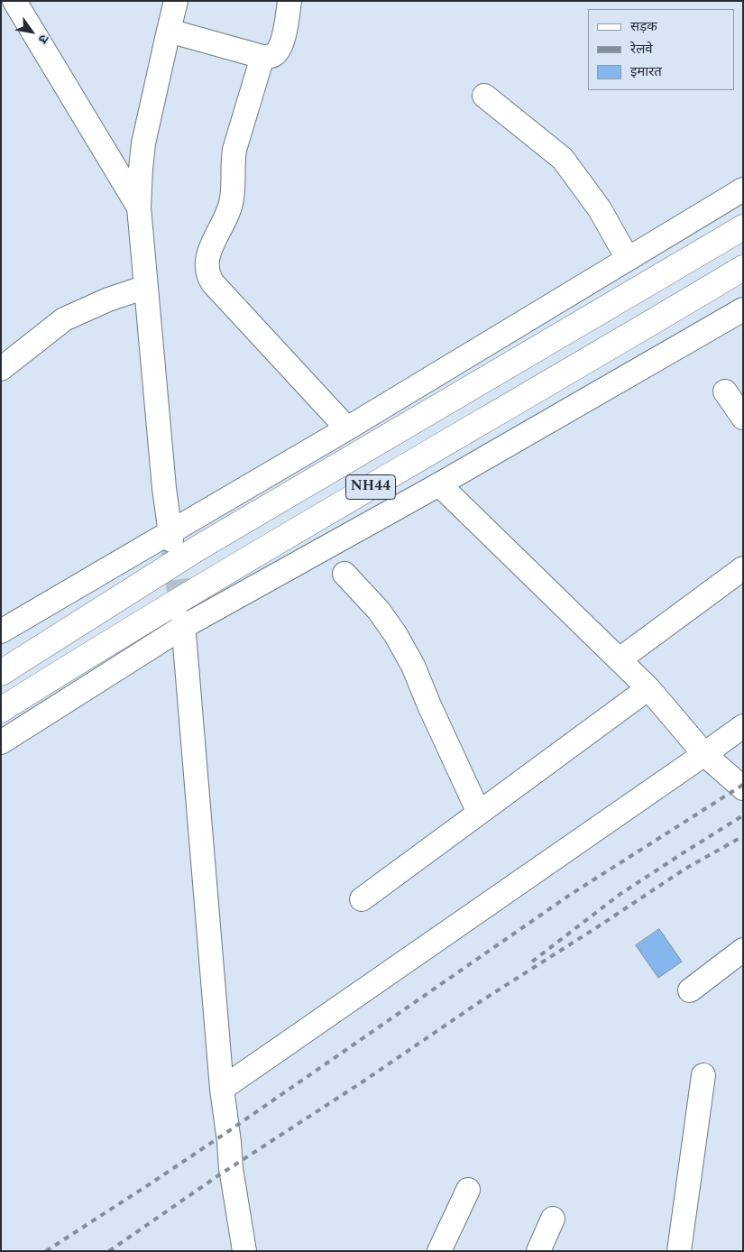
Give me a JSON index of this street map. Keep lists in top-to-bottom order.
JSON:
{
  "streets": {
    "highway": ["NH44"]
  },
  "legend": ["सड़क", "रेलवे", "इमारत"],
  "north": "bottom right"
}
